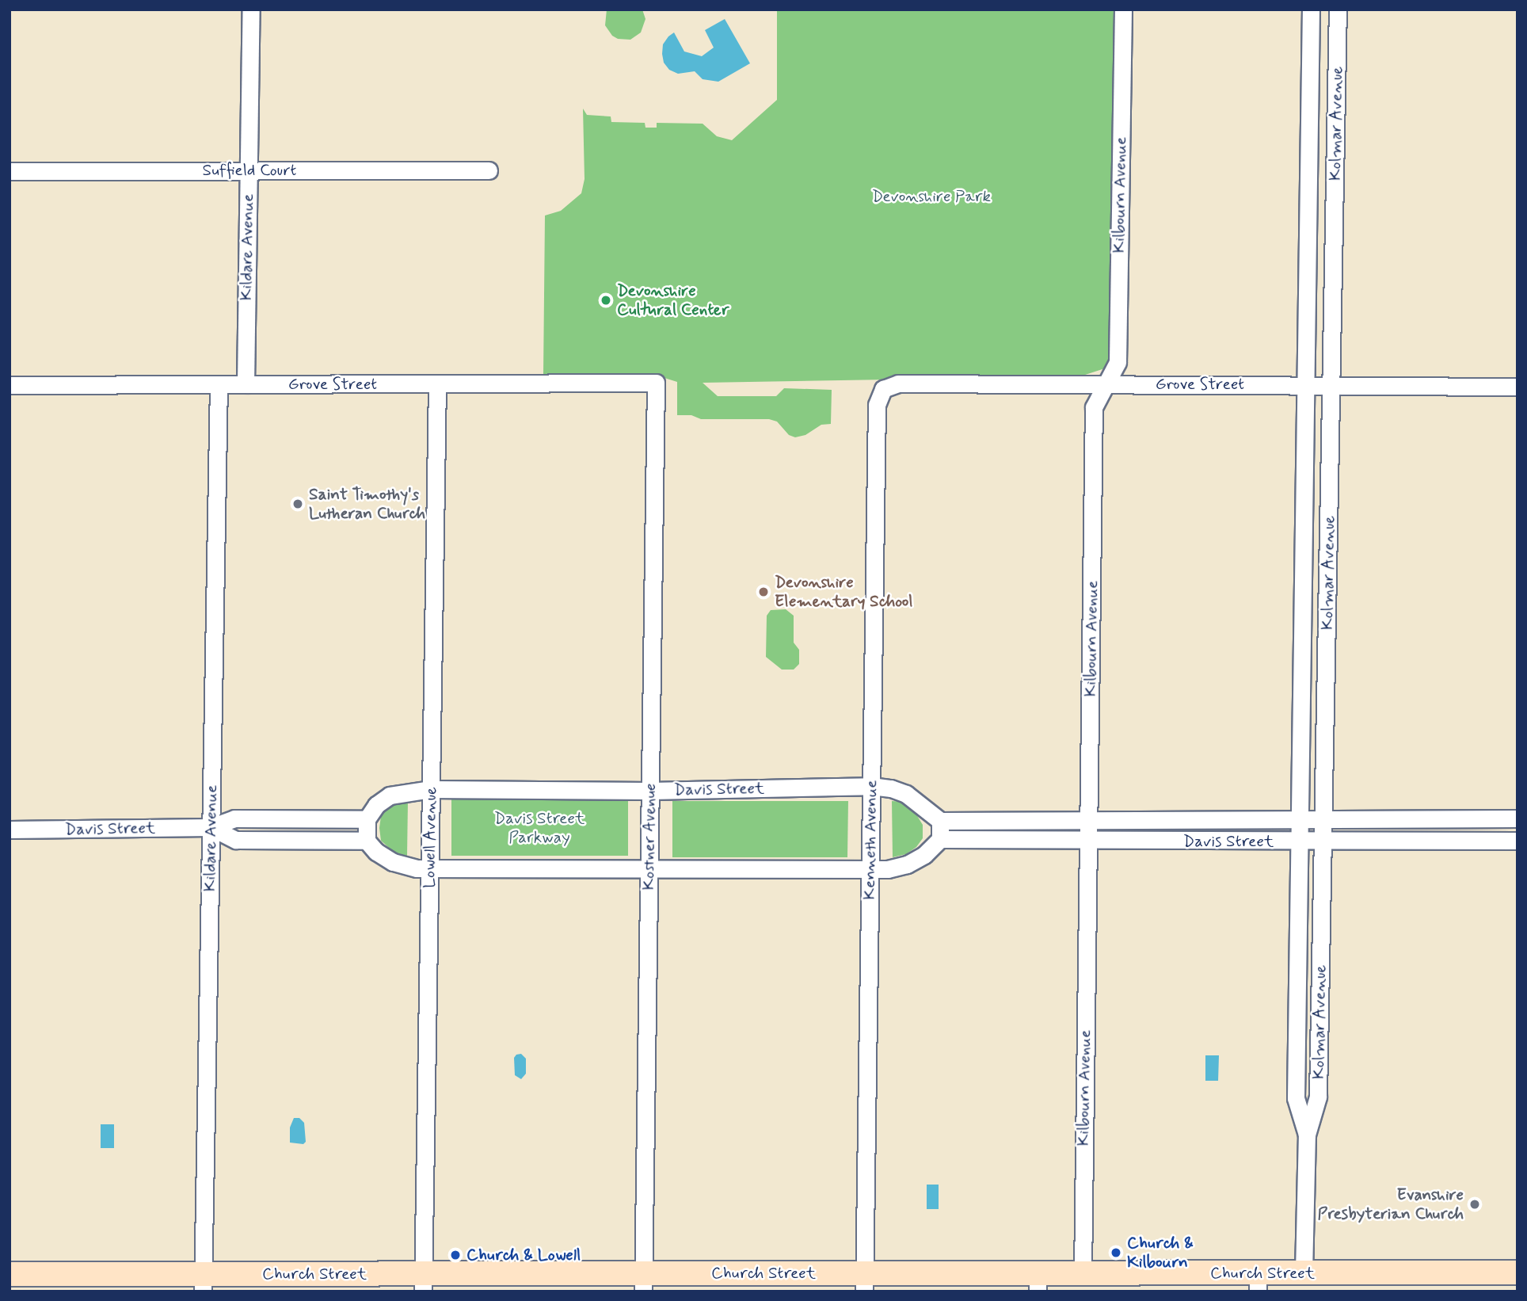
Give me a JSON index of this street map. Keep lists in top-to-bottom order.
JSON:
{
  "streets": {
    "street": [
      "Kolmar Avenue",
      "Suffield Court",
      "Kilbourn Avenue",
      "Kildare Avenue",
      "Grove Street",
      "Davis Street",
      "Kostner Avenue",
      "Lowell Avenue",
      "Kenneth Avenue",
      "Church Street"
    ]
  },
  "crossings": [
    ["Kolmar Avenue", "Grove Street"],
    ["Kolmar Avenue", "Davis Street"],
    ["Kolmar Avenue", "Church Street"],
    ["Suffield Court", "Kildare Avenue"],
    ["Kilbourn Avenue", "Grove Street"],
    ["Kilbourn Avenue", "Davis Street"],
    ["Kilbourn Avenue", "Church Street"],
    ["Kildare Avenue", "Grove Street"],
    ["Kildare Avenue", "Davis Street"],
    ["Kildare Avenue", "Church Street"],
    ["Grove Street", "Kostner Avenue"],
    ["Grove Street", "Lowell Avenue"],
    ["Grove Street", "Kenneth Avenue"],
    ["Davis Street", "Kostner Avenue"],
    ["Davis Street", "Lowell Avenue"],
    ["Davis Street", "Kenneth Avenue"],
    ["Kostner Avenue", "Church Street"],
    ["Lowell Avenue", "Church Street"],
    ["Kenneth Avenue", "Church Street"]
  ],
  "parks": ["Devonshire Park", "Davis Street Parkway"],
  "places": [
    "Devonshire Cultural Center",
    "Saint Timothy's Lutheran Church",
    "Devonshire Elementary School",
    "Evanshire Presbyterian Church",
    "Church & Kilbourn",
    "Church & Lowell"
  ]
}
